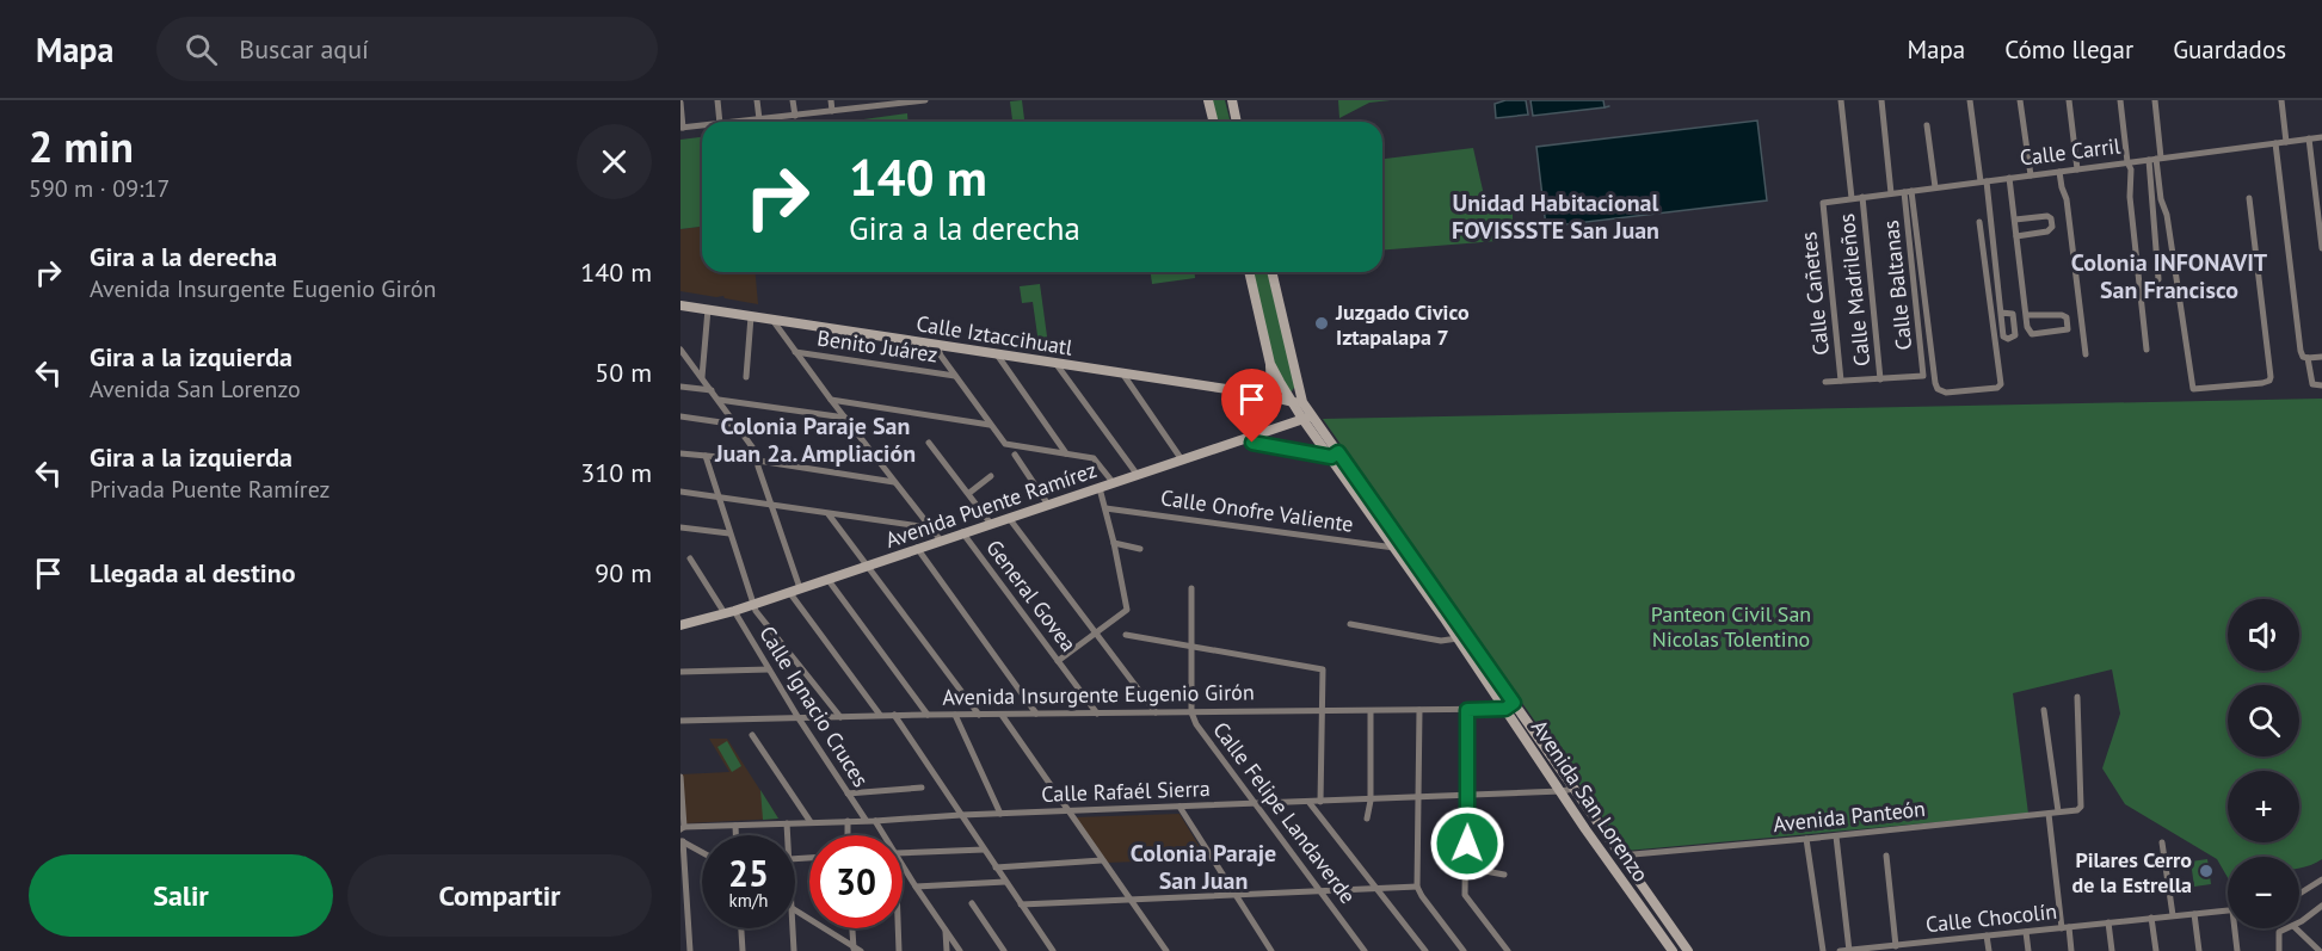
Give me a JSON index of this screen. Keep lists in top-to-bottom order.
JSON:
{
  "streets": {
    "main road": ["Calle Iztaccihuatl", "Avenida Puente Ramírez", "Avenida San Lorenzo"],
    "street": [
      "Calle Carril",
      "Calle Baltanas",
      "Calle Madrileños",
      "Calle Cañetes",
      "Benito Juárez",
      "Calle Onofre Valiente",
      "General Govea",
      "Avenida Insurgente Eugenio Girón",
      "Calle Ignacio Cruces",
      "Calle Rafaél Sierra",
      "Calle Felipe Landaverde",
      "Avenida Panteón",
      "Calle Chocolín"
    ]
  },
  "crossings": [
    ["Calle Carril", "Calle Baltanas"],
    ["Calle Carril", "Calle Madrileños"],
    ["Calle Carril", "Calle Cañetes"],
    ["Calle Baltanas", "Calle Madrileños"],
    ["Calle Iztaccihuatl", "Avenida San Lorenzo"],
    ["Avenida Puente Ramírez", "General Govea"],
    ["Avenida Puente Ramírez", "Calle Ignacio Cruces"],
    ["Avenida Puente Ramírez", "Avenida San Lorenzo"],
    ["Calle Onofre Valiente", "Avenida San Lorenzo"],
    ["General Govea", "Avenida Insurgente Eugenio Girón"],
    ["Avenida Insurgente Eugenio Girón", "Calle Ignacio Cruces"],
    ["Avenida Insurgente Eugenio Girón", "Avenida San Lorenzo"],
    ["Avenida Insurgente Eugenio Girón", "Calle Felipe Landaverde"],
    ["Calle Ignacio Cruces", "Calle Rafaél Sierra"],
    ["Calle Rafaél Sierra", "Avenida San Lorenzo"],
    ["Calle Rafaél Sierra", "Calle Felipe Landaverde"],
    ["Avenida San Lorenzo", "Avenida Panteón"]
  ],
  "districts": [
    "Unidad Habitacional FOVISSSTE San Juan",
    "Colonia INFONAVIT San Francisco",
    "Colonia Paraje San Juan 2a. Ampliación",
    "Colonia Paraje San Juan"
  ],
  "parks": ["Panteon Civil San Nicolas Tolentino"],
  "places": ["Juzgado Civico Iztapalapa 7", "Pilares Cerro de la Estrella"],
  "page": {
    "header": "Mapa",
    "search": "Buscar aquí",
    "nav": ["Mapa", "Cómo llegar", "Guardados"],
    "heading": ["2 min", "590 m · 09:17"],
    "turn": ["140 m", "Gira a la derecha"],
    "list": [
      {
        "name": "Gira a la derecha",
        "note": "Avenida Insurgente Eugenio Girón",
        "value": "140 m"
      },
      {
        "name": "Gira a la izquierda",
        "note": "Avenida San Lorenzo",
        "value": "50 m"
      },
      {
        "name": "Gira a la izquierda",
        "note": "Privada Puente Ramírez",
        "value": "310 m"
      },
      {
        "name": "Llegada al destino",
        "value": "90 m"
      }
    ],
    "map_buttons": ["+", "−"],
    "speed": "25 km/h",
    "limit": "30",
    "buttons": ["Salir", "Compartir"]
  }
}
